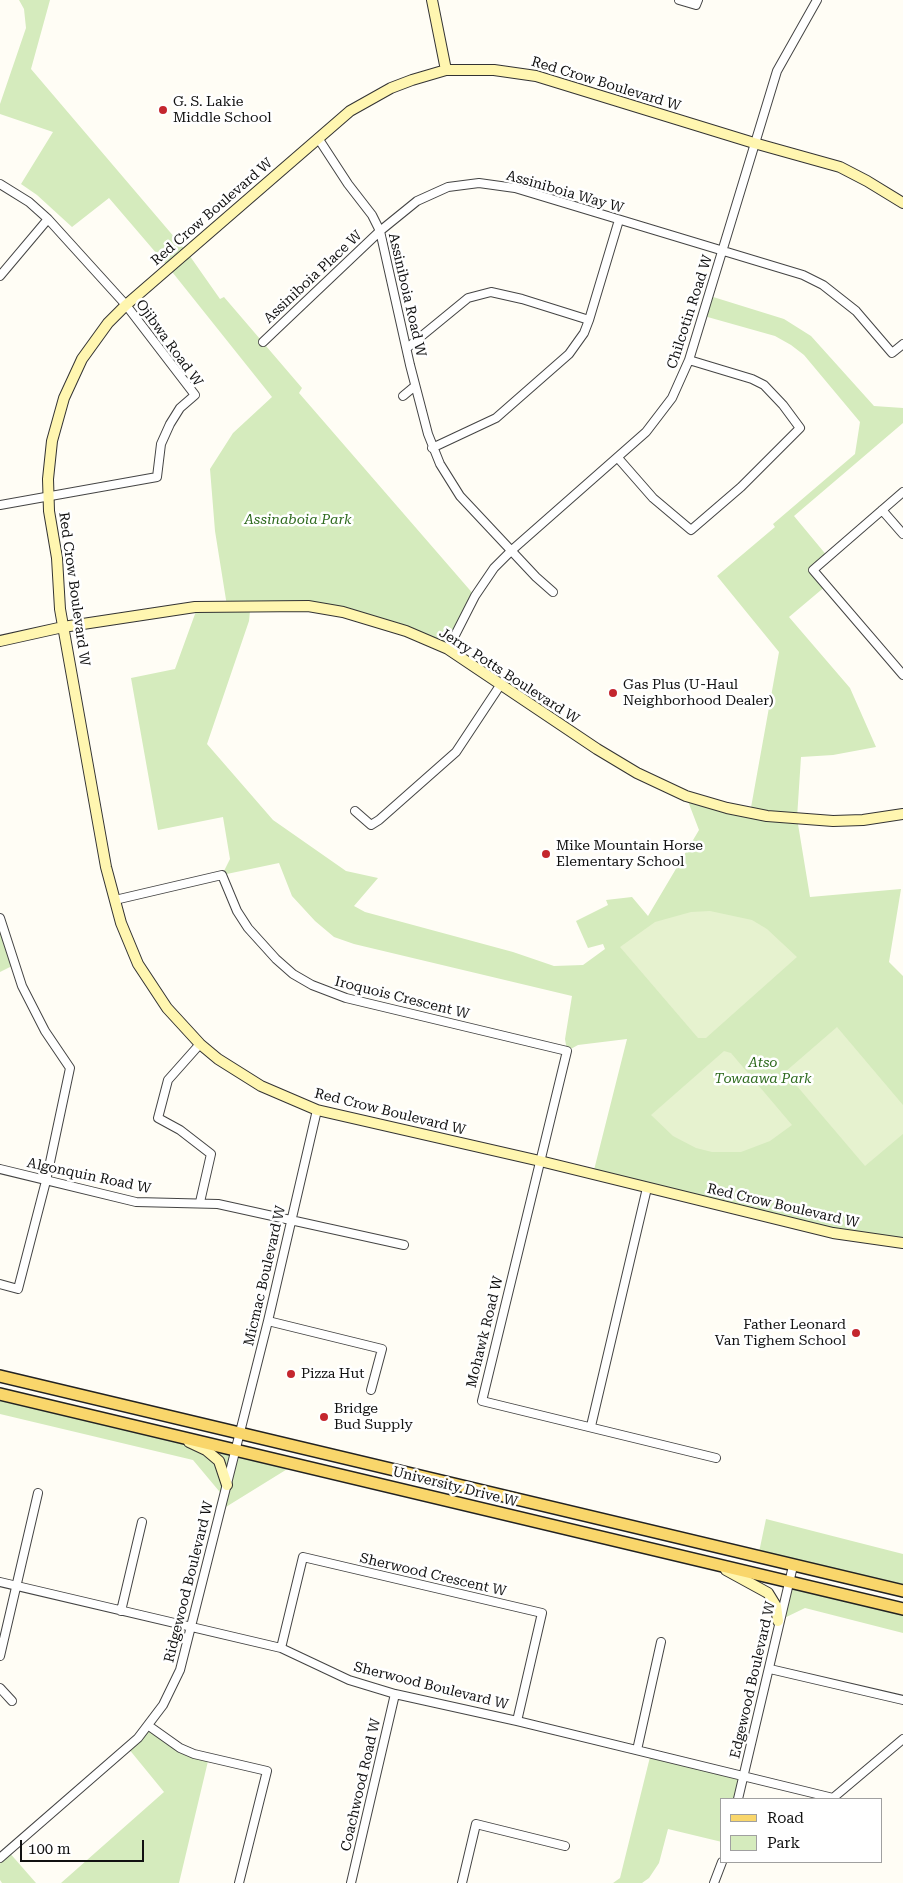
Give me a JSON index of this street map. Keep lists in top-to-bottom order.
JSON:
{
  "streets": {
    "main road": ["University Drive W"],
    "street": [
      "Red Crow Boulevard W",
      "Assiniboia Way W",
      "Assiniboia Place W",
      "Assiniboia Road W",
      "Chilcotin Road W",
      "Ojibwa Road W",
      "Jerry Potts Boulevard W",
      "Iroquois Crescent W",
      "Algonquin Road W",
      "Micmac Boulevard W",
      "Mohawk Road W",
      "Sherwood Crescent W",
      "Ridgewood Boulevard W",
      "Edgewood Boulevard W",
      "Sherwood Boulevard W",
      "Coachwood Road W"
    ]
  },
  "crossings": [
    ["Red Crow Boulevard W", "Assiniboia Road W"],
    ["Red Crow Boulevard W", "Chilcotin Road W"],
    ["Red Crow Boulevard W", "Ojibwa Road W"],
    ["Red Crow Boulevard W", "Jerry Potts Boulevard W"],
    ["Red Crow Boulevard W", "Iroquois Crescent W"],
    ["Red Crow Boulevard W", "Micmac Boulevard W"],
    ["Red Crow Boulevard W", "Mohawk Road W"],
    ["Assiniboia Way W", "Assiniboia Place W"],
    ["Assiniboia Way W", "Assiniboia Road W"],
    ["Assiniboia Way W", "Chilcotin Road W"],
    ["Assiniboia Place W", "Assiniboia Road W"],
    ["Assiniboia Road W", "Chilcotin Road W"],
    ["Chilcotin Road W", "Jerry Potts Boulevard W"],
    ["Iroquois Crescent W", "Mohawk Road W"],
    ["Algonquin Road W", "Micmac Boulevard W"],
    ["Micmac Boulevard W", "University Drive W"],
    ["Micmac Boulevard W", "Ridgewood Boulevard W"],
    ["University Drive W", "Ridgewood Boulevard W"],
    ["University Drive W", "Edgewood Boulevard W"],
    ["Sherwood Crescent W", "Sherwood Boulevard W"],
    ["Ridgewood Boulevard W", "Sherwood Boulevard W"],
    ["Edgewood Boulevard W", "Sherwood Boulevard W"],
    ["Sherwood Boulevard W", "Coachwood Road W"]
  ],
  "parks": ["Assinaboia Park", "Atso Towaawa Park"],
  "places": [
    "G. S. Lakie Middle School",
    "Gas Plus (U-Haul Neighborhood Dealer)",
    "Mike Mountain Horse Elementary School",
    "Father Leonard Van Tighem School",
    "Pizza Hut",
    "Bridge Bud Supply"
  ],
  "legend": ["Road", "Park"],
  "scale_bar": "100 m"
}
